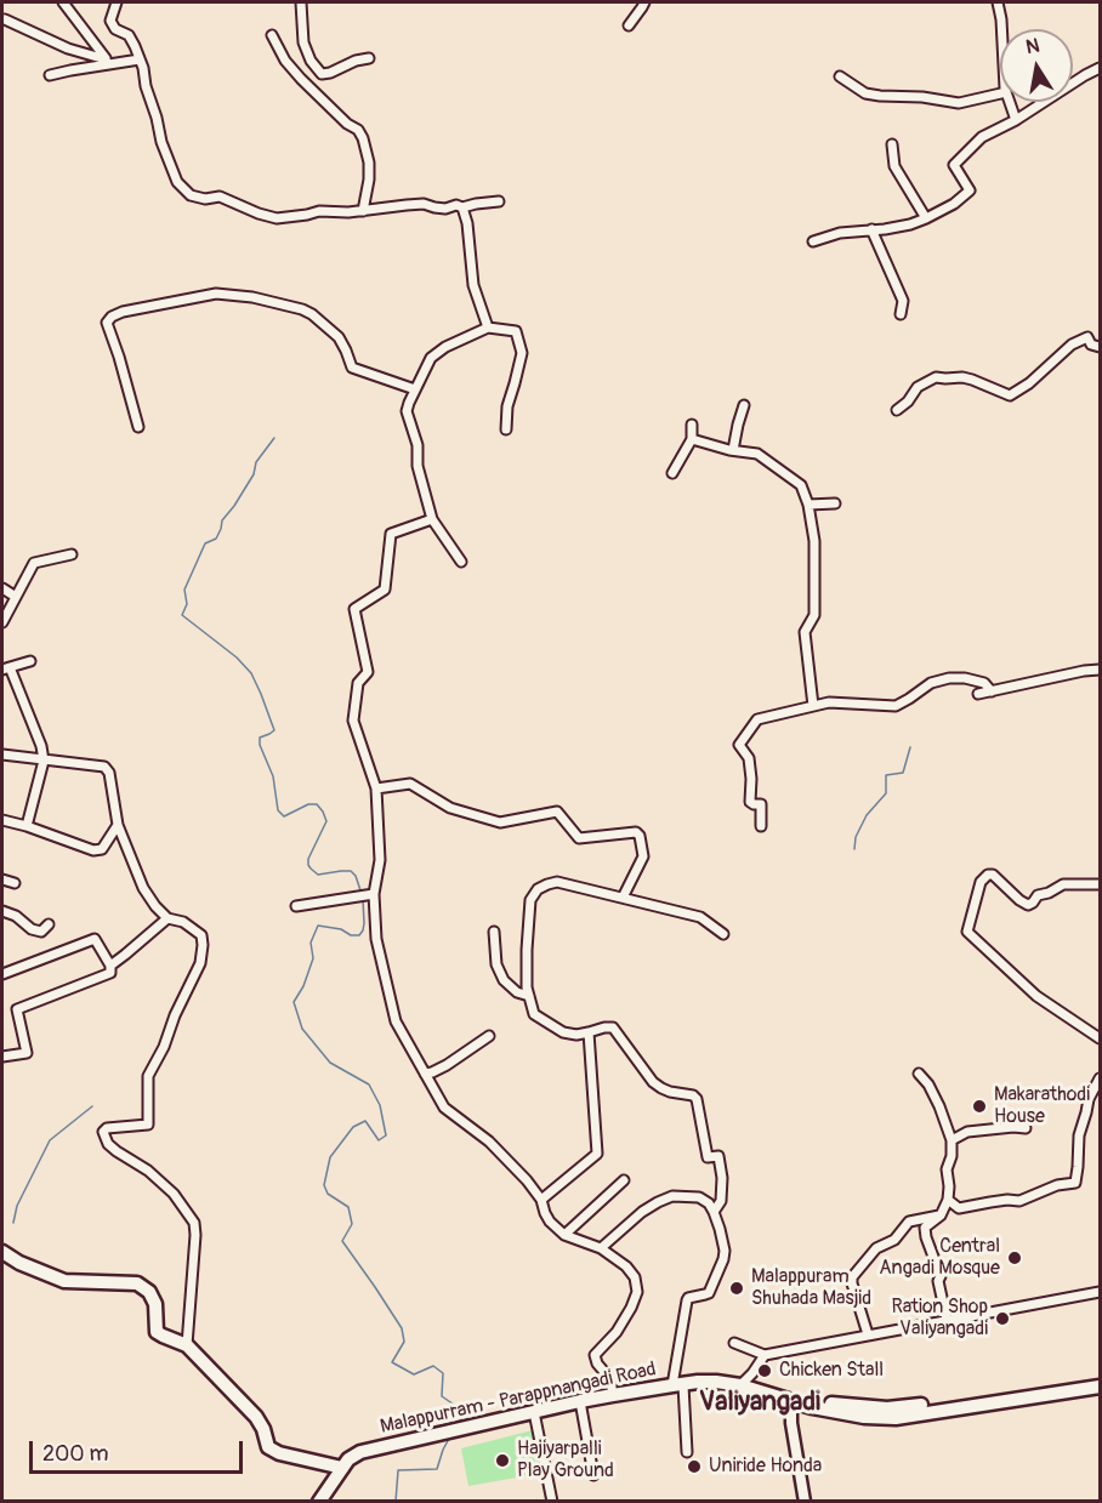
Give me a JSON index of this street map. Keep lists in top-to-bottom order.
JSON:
{
  "streets": {
    "main road": ["Malappurram - Parappnangadi Road"]
  },
  "districts": ["Valiyangadi"],
  "places": [
    "Makarathodi House",
    "Central Angadi Mosque",
    "Malappuram Shuhada Masjid",
    "Ration Shop Valiyangadi",
    "Chicken Stall",
    "Hajiyarpalli Play Ground",
    "Uniride Honda"
  ],
  "scale_bar": "200 m",
  "north": "top"
}
